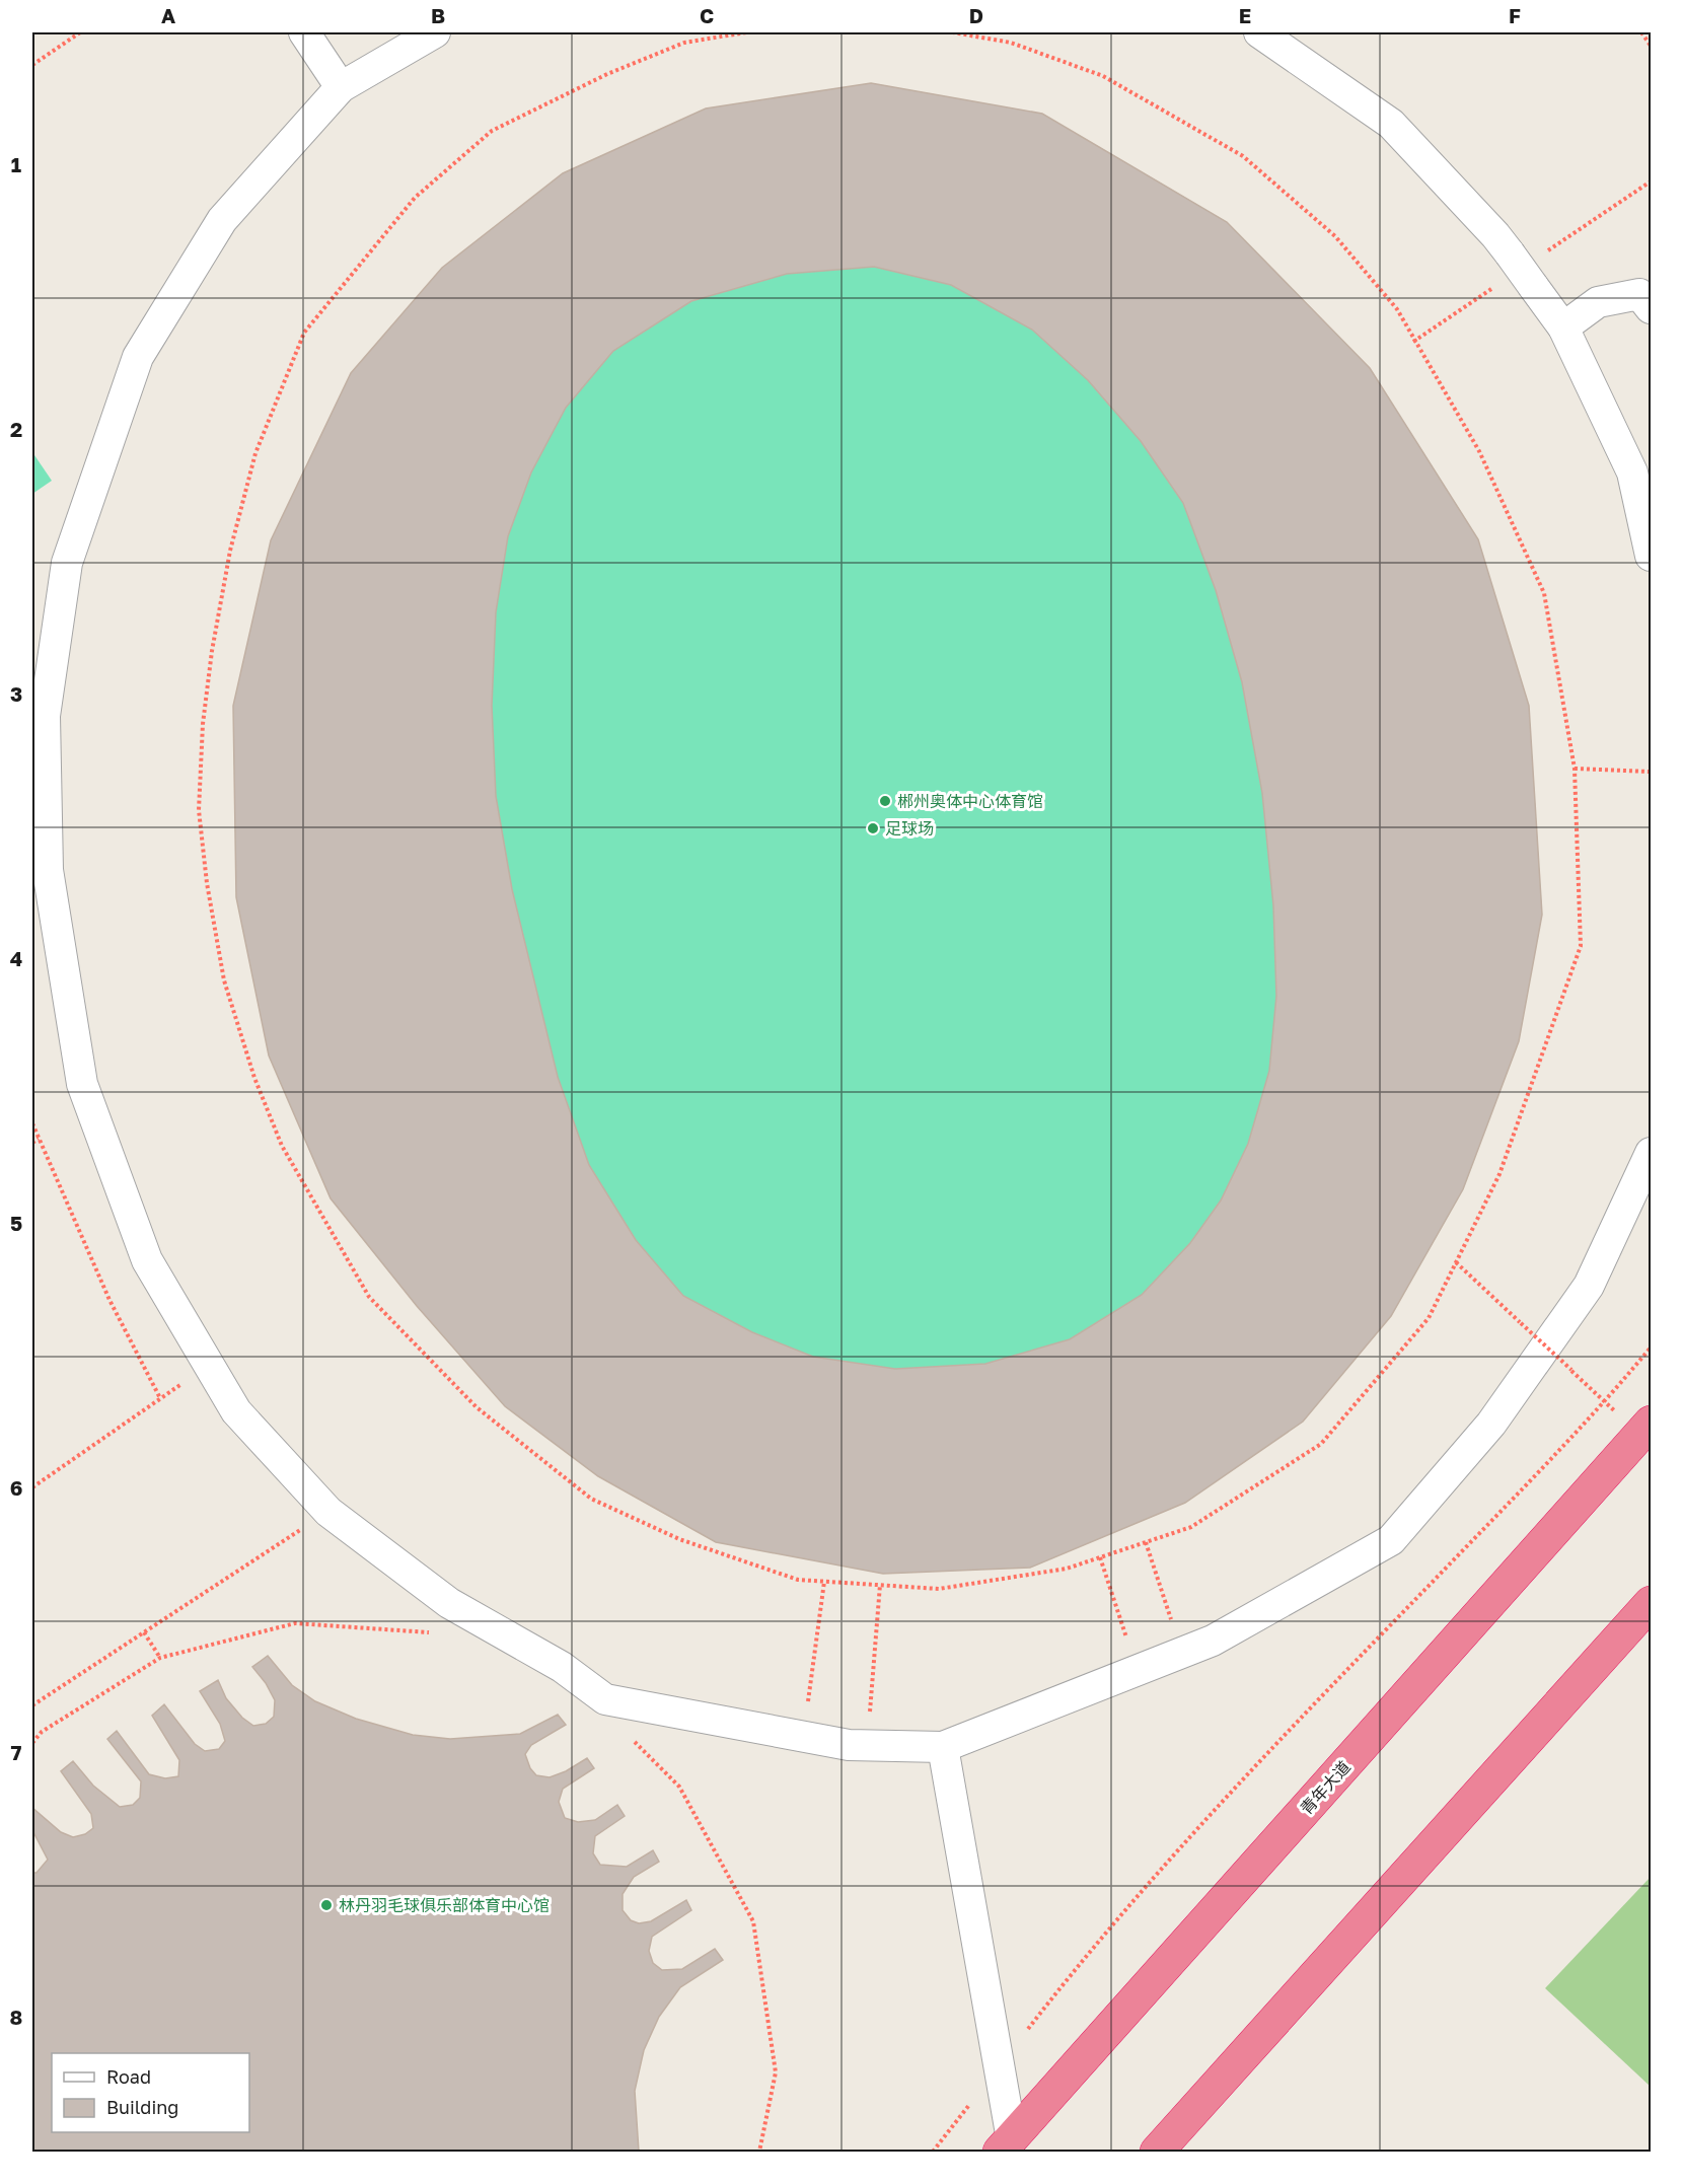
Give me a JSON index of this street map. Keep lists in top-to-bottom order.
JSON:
{
  "streets": {
    "highway": ["青年大道"]
  },
  "places": ["郴州奥体中心体育馆", "足球场", "林丹羽毛球俱乐部体育中心馆"],
  "legend": ["Road", "Building"],
  "grid": {
    "columns": [
      "A",
      "B",
      "C",
      "D",
      "E",
      "F"
    ],
    "rows": [
      "1",
      "2",
      "3",
      "4",
      "5",
      "6",
      "7",
      "8"
    ]
  }
}
